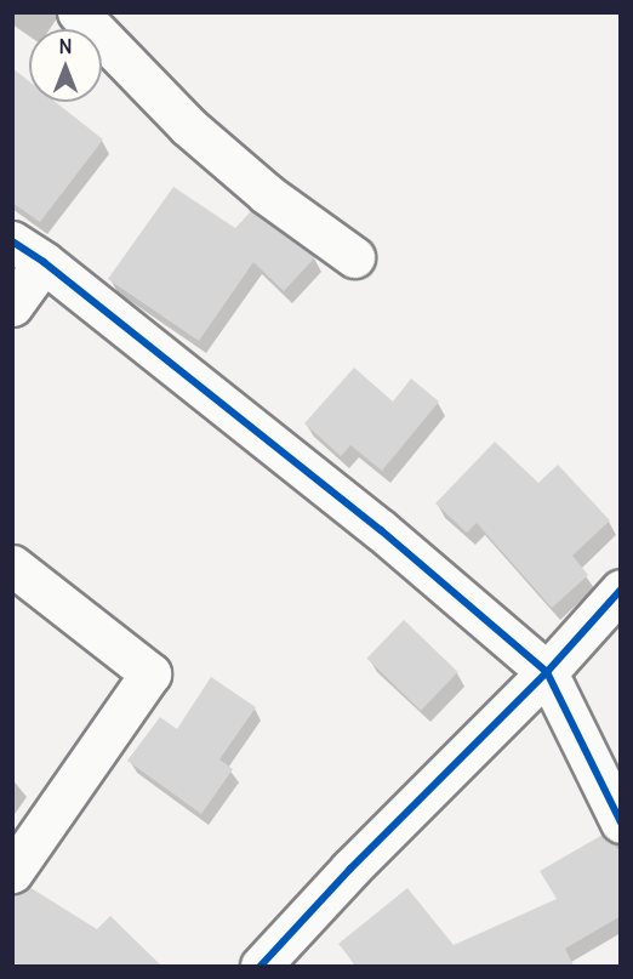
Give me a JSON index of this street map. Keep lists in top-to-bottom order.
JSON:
{
  "north": "top"
}
